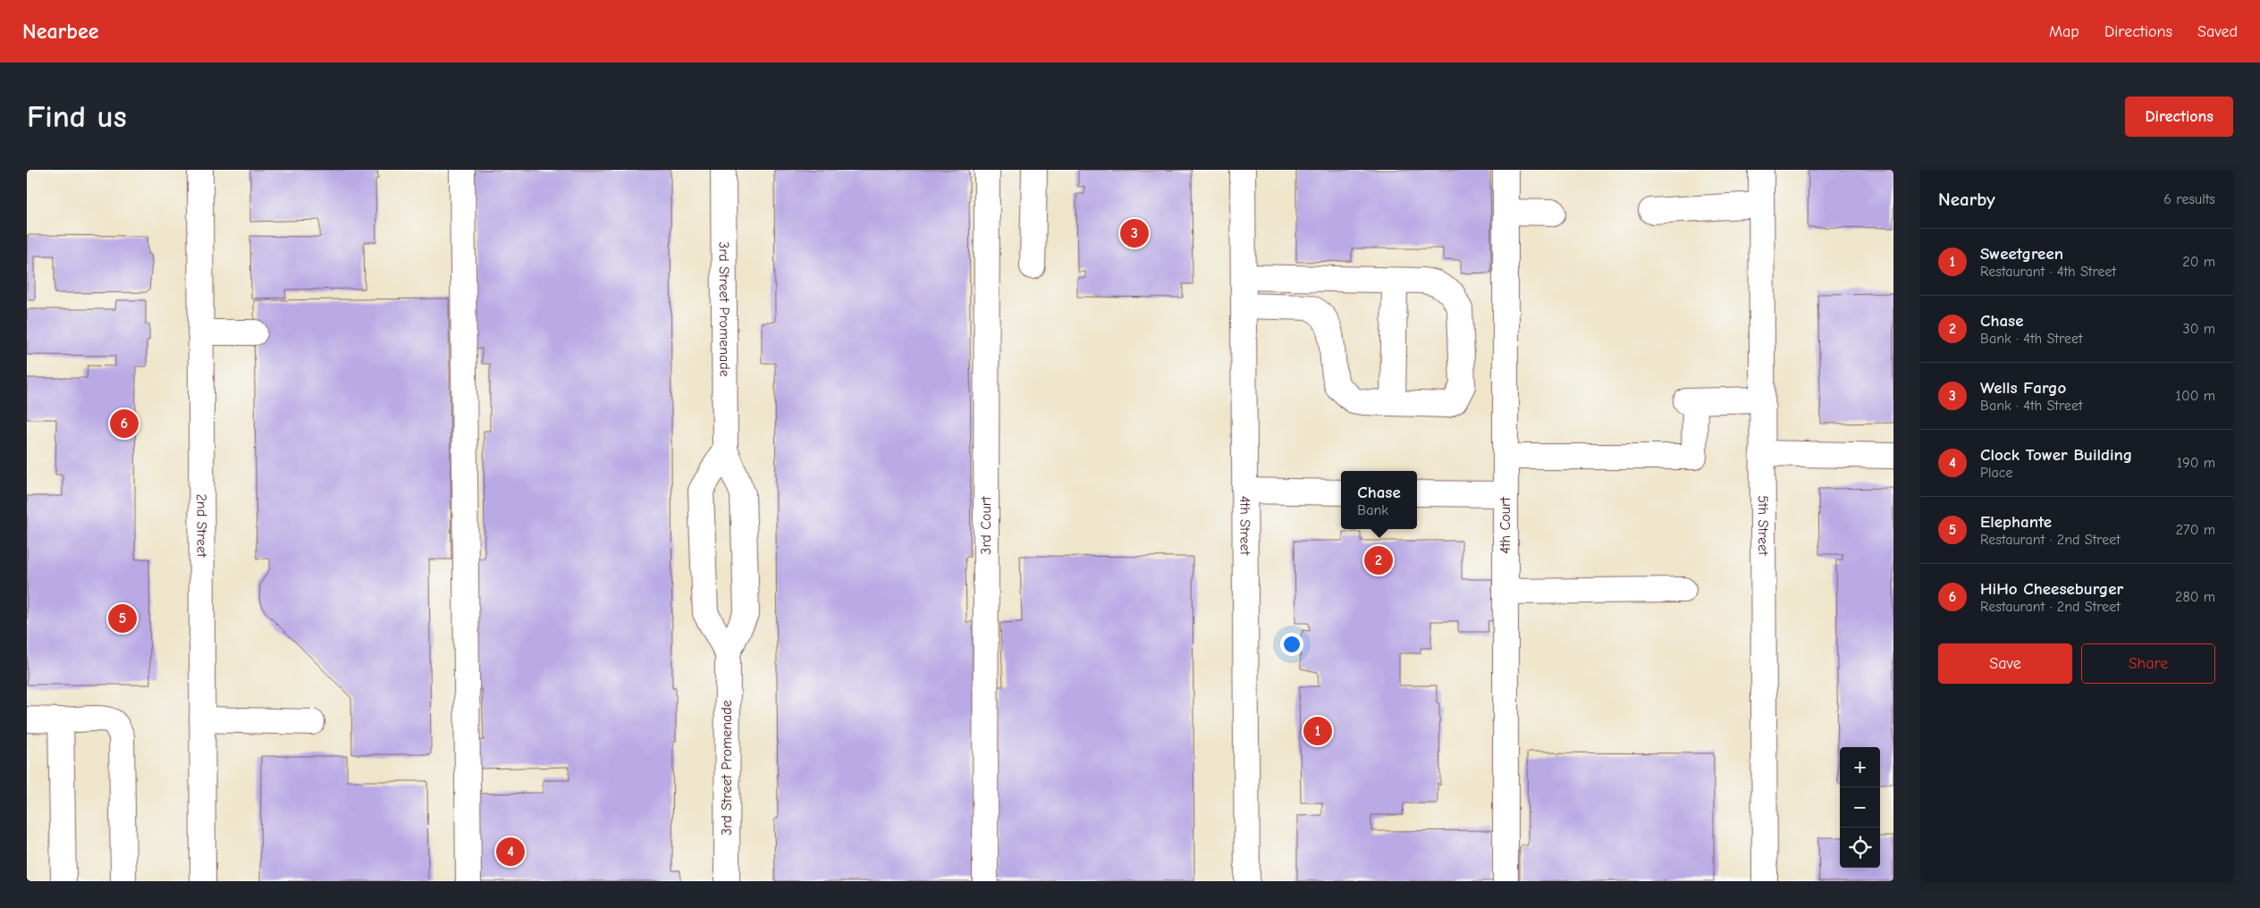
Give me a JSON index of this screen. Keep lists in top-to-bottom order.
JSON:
{
  "streets": {
    "street": [
      "3rd Street Promenade",
      "2nd Street",
      "3rd Court",
      "4th Street",
      "4th Court",
      "5th Street"
    ]
  },
  "page": {
    "header": "Nearbee",
    "nav": ["Map", "Directions", "Saved"],
    "buttons": [
      "Directions",
      ["Save", "Share"]
    ],
    "title": "Find us",
    "heading": ["Nearby", "6 results"],
    "pins": [
      "3",
      "6",
      "2",
      "5",
      "1",
      "4"
    ],
    "list": [
      {
        "mark": "1",
        "name": "Sweetgreen",
        "note": "Restaurant · 4th Street",
        "value": "20 m"
      },
      {
        "mark": "2",
        "name": "Chase",
        "note": "Bank · 4th Street",
        "value": "30 m"
      },
      {
        "mark": "3",
        "name": "Wells Fargo",
        "note": "Bank · 4th Street",
        "value": "100 m"
      },
      {
        "mark": "4",
        "name": "Clock Tower Building",
        "note": "Place",
        "value": "190 m"
      },
      {
        "mark": "5",
        "name": "Elephante",
        "note": "Restaurant · 2nd Street",
        "value": "270 m"
      },
      {
        "mark": "6",
        "name": "HiHo Cheeseburger",
        "note": "Restaurant · 2nd Street",
        "value": "280 m"
      }
    ],
    "popup": ["Chase", "Bank"],
    "map_buttons": ["+", "−"]
  }
}
